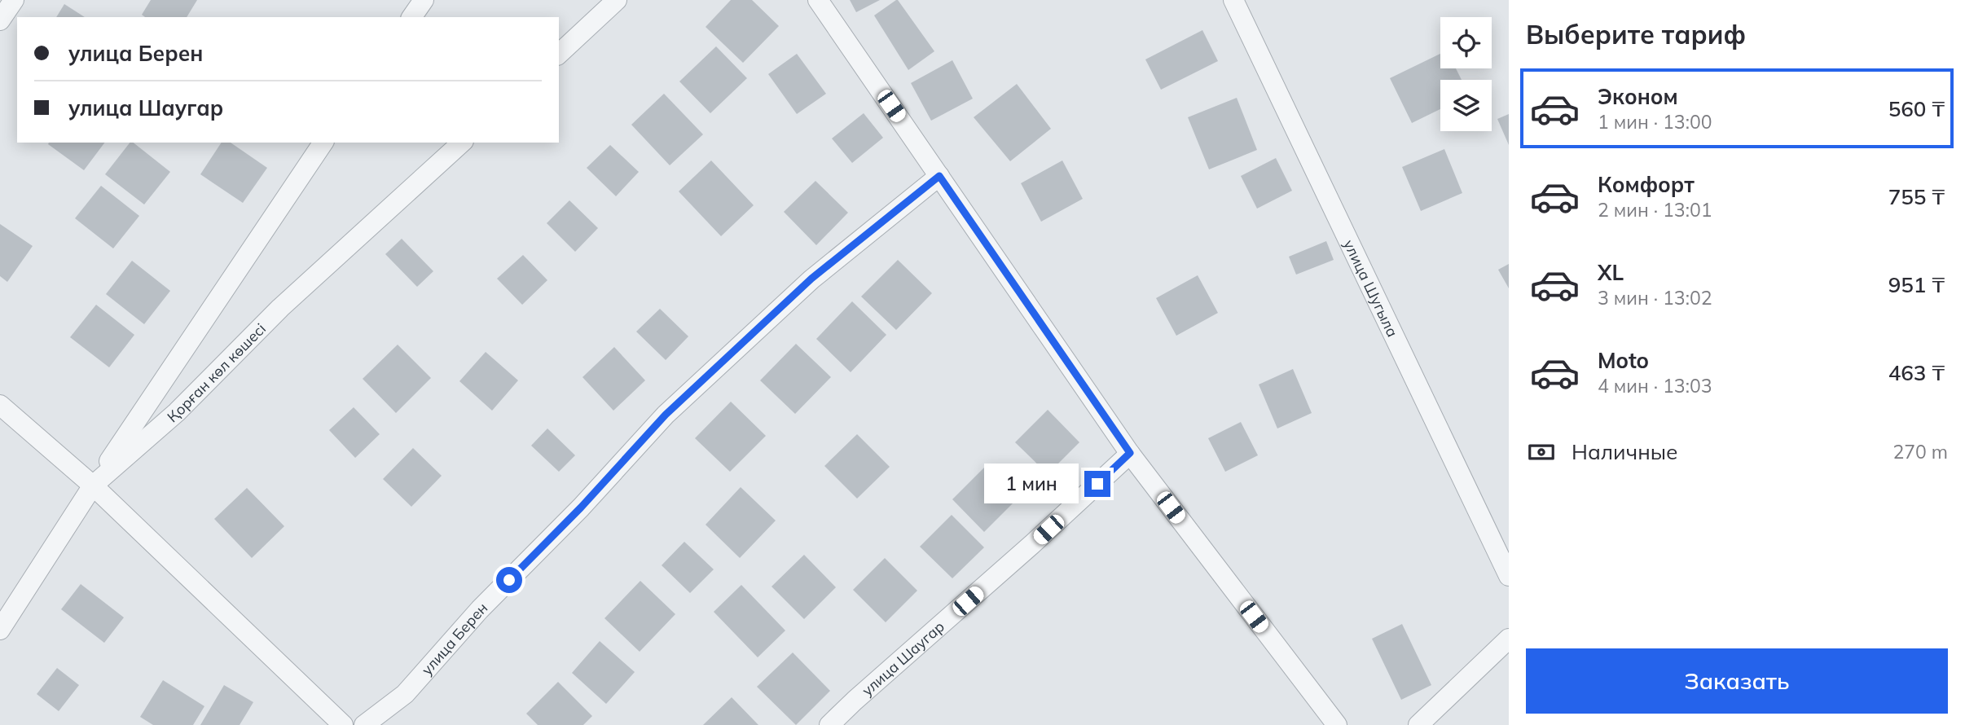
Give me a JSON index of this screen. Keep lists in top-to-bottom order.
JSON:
{
  "streets": {
    "street": [
      "улица Шугыла",
      "Қорған көл көшесі",
      "улица Берен",
      "улица Шаугар"
    ]
  },
  "page": {
    "heading": "Выберите тариф",
    "banner": ["улица Берен", "улица Шаугар"],
    "list": [
      {
        "name": "Эконом",
        "note": "1 мин · 13:00",
        "value": "560 ₸"
      },
      {
        "name": "Комфорт",
        "note": "2 мин · 13:01",
        "value": "755 ₸"
      },
      {
        "name": "XL",
        "note": "3 мин · 13:02",
        "value": "951 ₸"
      },
      {
        "name": "Moto",
        "note": "4 мин · 13:03",
        "value": "463 ₸"
      }
    ],
    "pay": ["Наличные", "270 m"],
    "bubble": "1 мин",
    "buttons": "Заказать"
  }
}
